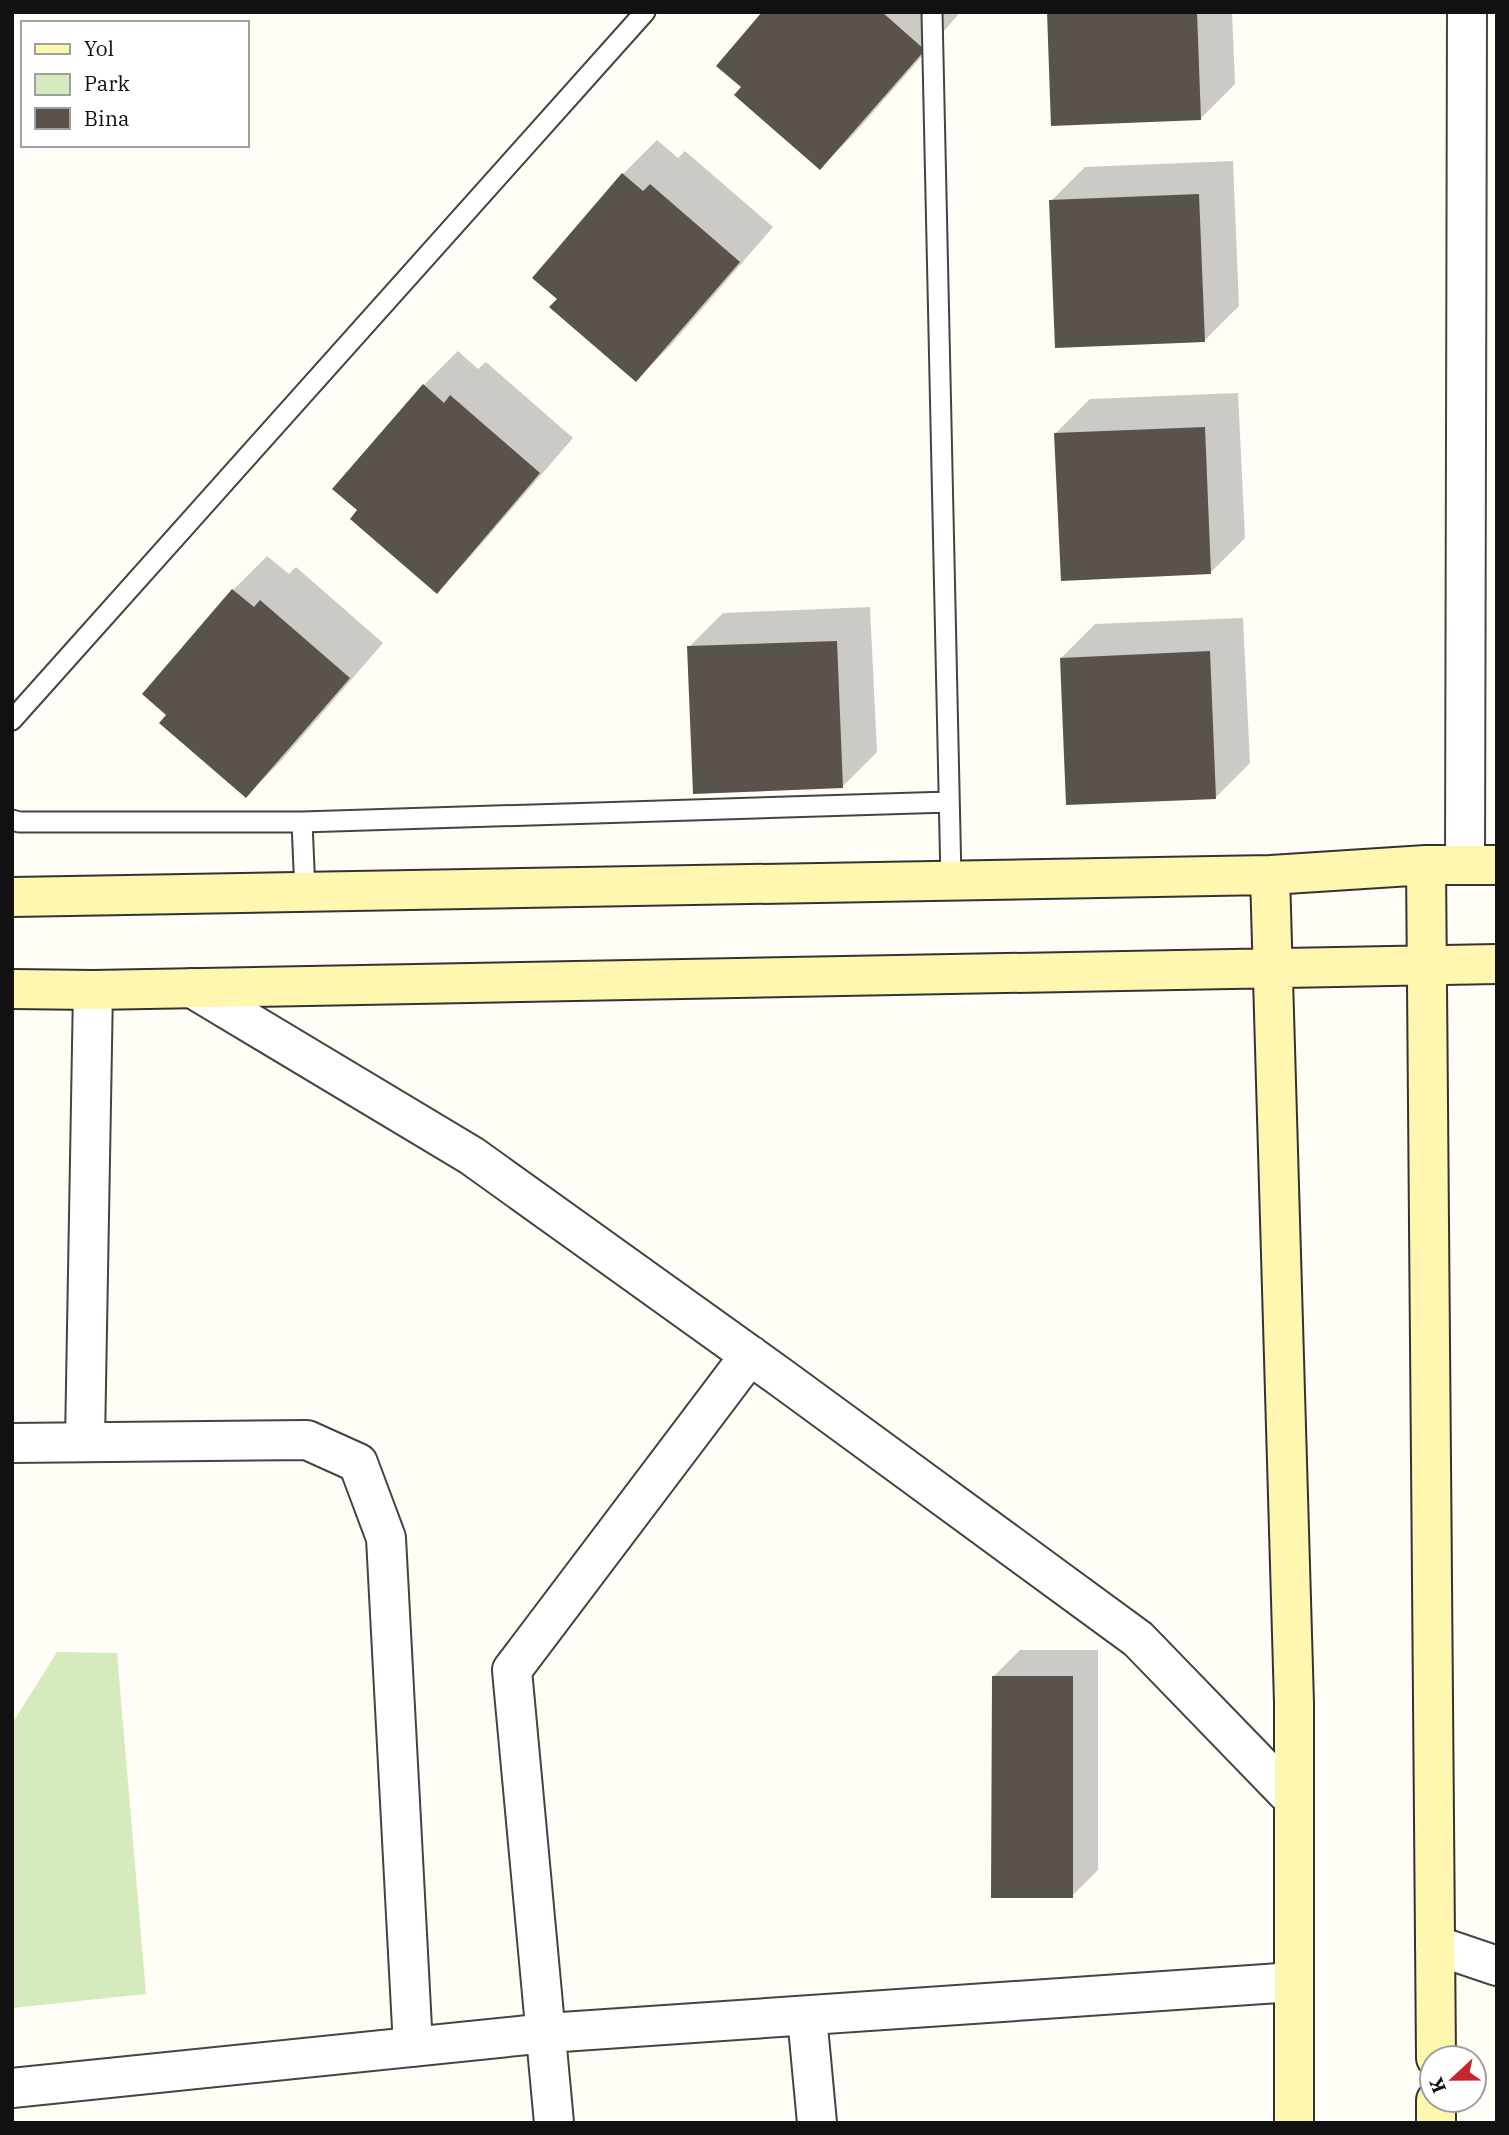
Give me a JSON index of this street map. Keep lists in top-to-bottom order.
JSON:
{
  "legend": ["Yol", "Park", "Bina"],
  "north": "left"
}
